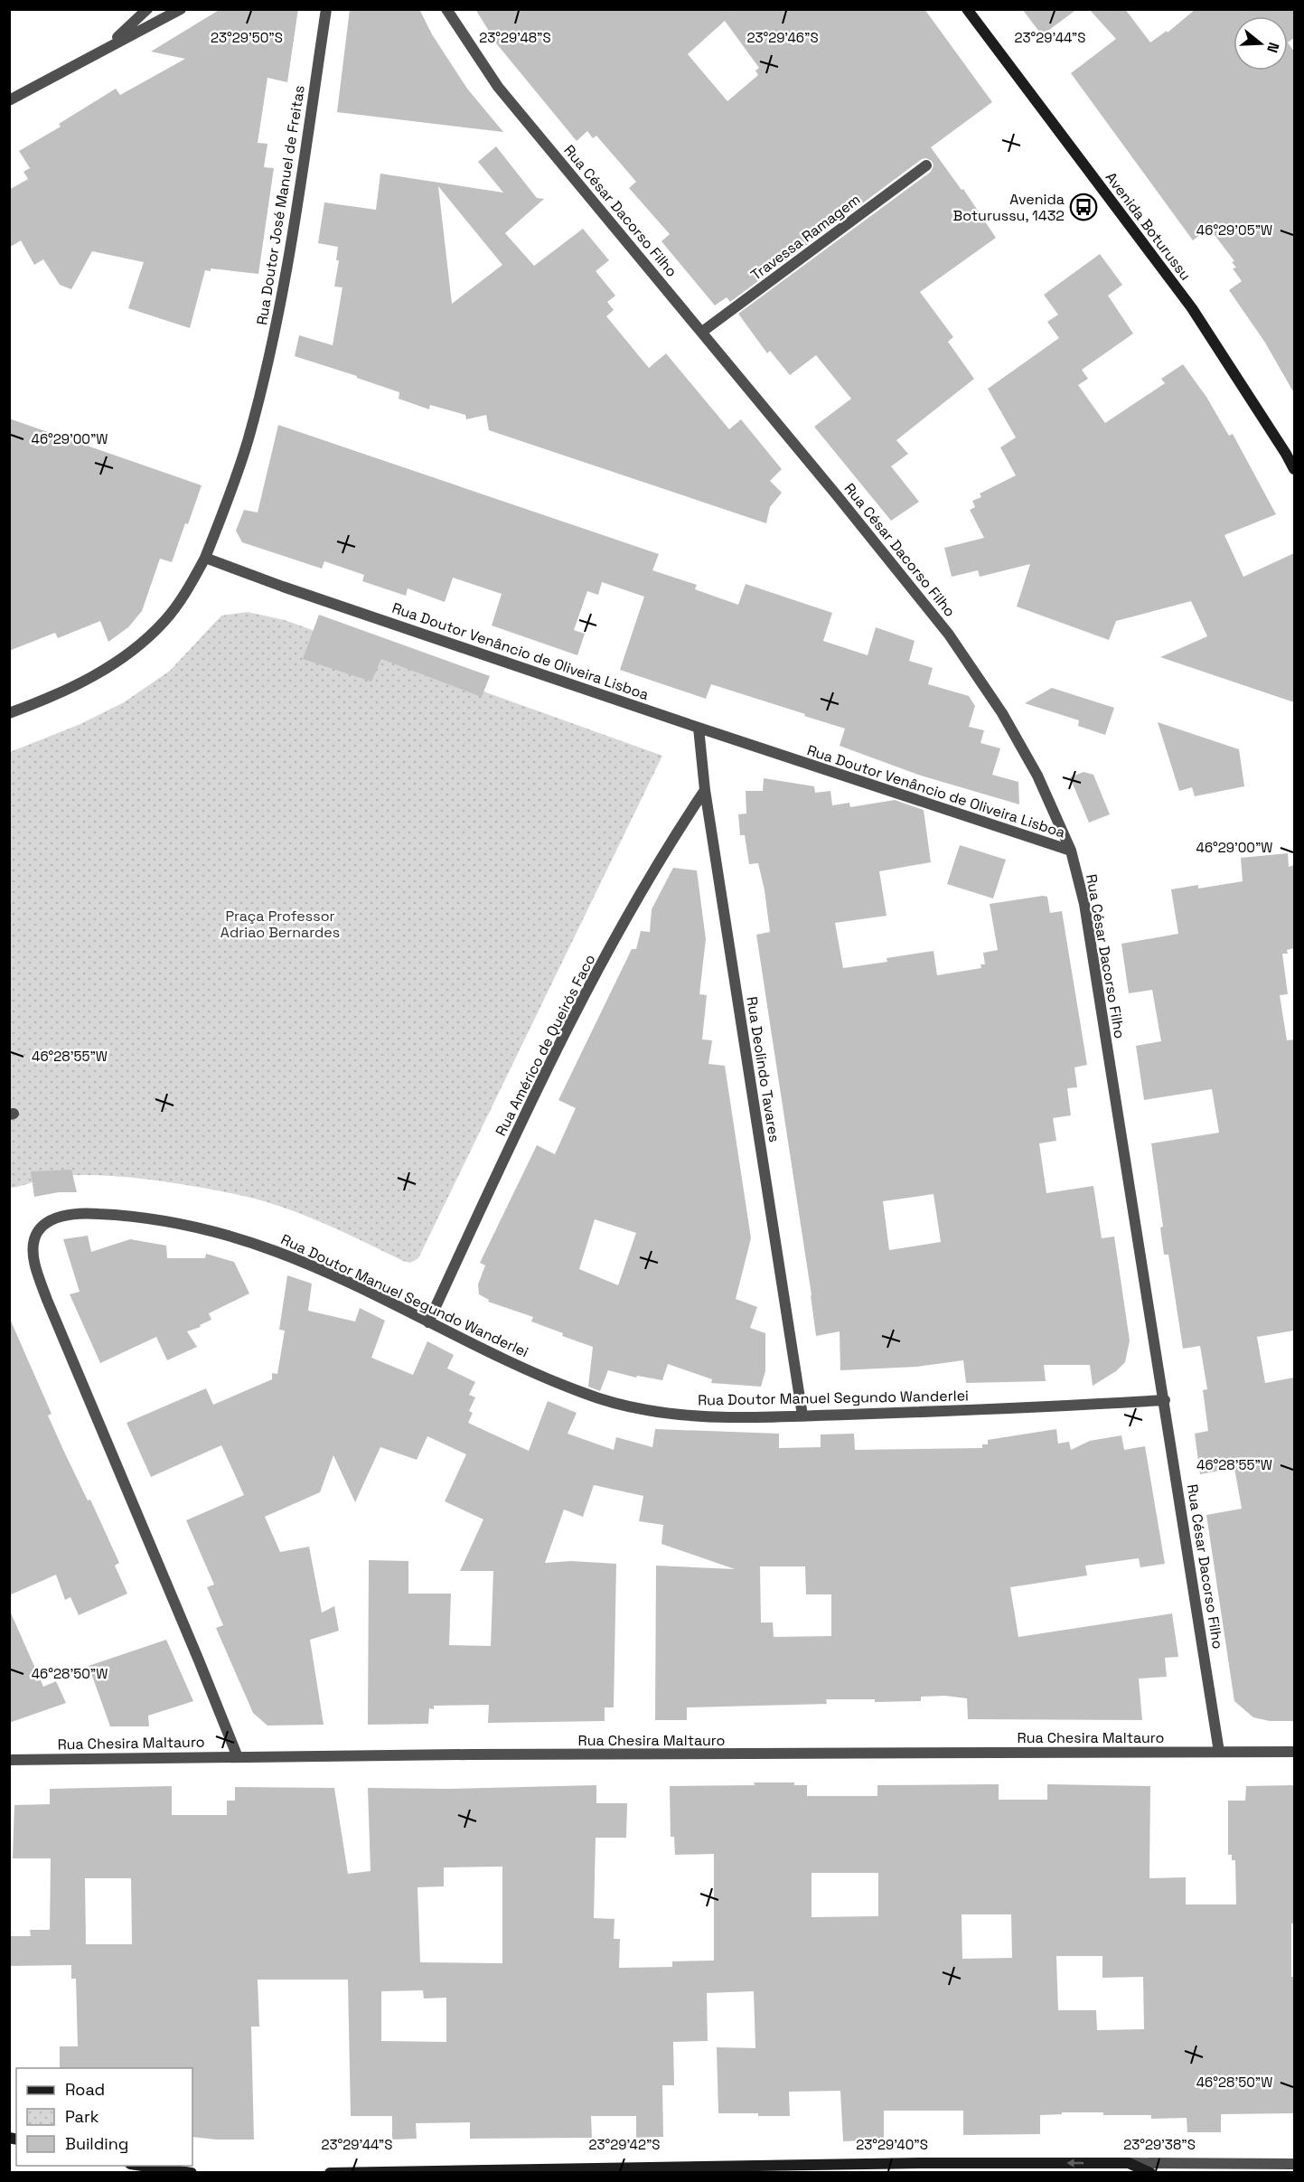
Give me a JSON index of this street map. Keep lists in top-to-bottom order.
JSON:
{
  "streets": {
    "main road": ["Avenida Boturussu"],
    "street": [
      "Rua Doutor José Manuel de Freitas",
      "Rua César Dacorso Filho",
      "Travessa Ramagem",
      "Rua Doutor Venâncio de Oliveira Lisboa",
      "Rua Américo de Queirós Faco",
      "Rua Deolindo Tavares",
      "Rua Doutor Manuel Segundo Wanderlei",
      "Rua Chesira Maltauro"
    ]
  },
  "crossings": [
    ["Rua Doutor José Manuel de Freitas", "Rua Doutor Venâncio de Oliveira Lisboa"],
    ["Rua César Dacorso Filho", "Travessa Ramagem"],
    ["Rua César Dacorso Filho", "Rua Doutor Venâncio de Oliveira Lisboa"],
    ["Rua César Dacorso Filho", "Rua Doutor Manuel Segundo Wanderlei"],
    ["Rua César Dacorso Filho", "Rua Chesira Maltauro"],
    ["Rua Doutor Venâncio de Oliveira Lisboa", "Rua Deolindo Tavares"],
    ["Rua Américo de Queirós Faco", "Rua Deolindo Tavares"],
    ["Rua Américo de Queirós Faco", "Rua Doutor Manuel Segundo Wanderlei"],
    ["Rua Deolindo Tavares", "Rua Doutor Manuel Segundo Wanderlei"],
    ["Rua Doutor Manuel Segundo Wanderlei", "Rua Chesira Maltauro"]
  ],
  "parks": ["Praça Professor Adriao Bernardes"],
  "places": {
    "bus stop": ["Avenida Boturussu, 1432"]
  },
  "legend": ["Road", "Park", "Building"],
  "north": "right",
  "coordinates": [
    "23°29'50\"S",
    "23°29'48\"S",
    "23°29'46\"S",
    "23°29'44\"S",
    "46°29'05\"W",
    "46°29'00\"W",
    "46°28'55\"W",
    "46°28'50\"W",
    "23°29'42\"S",
    "23°29'40\"S",
    "23°29'38\"S"
  ]
}
